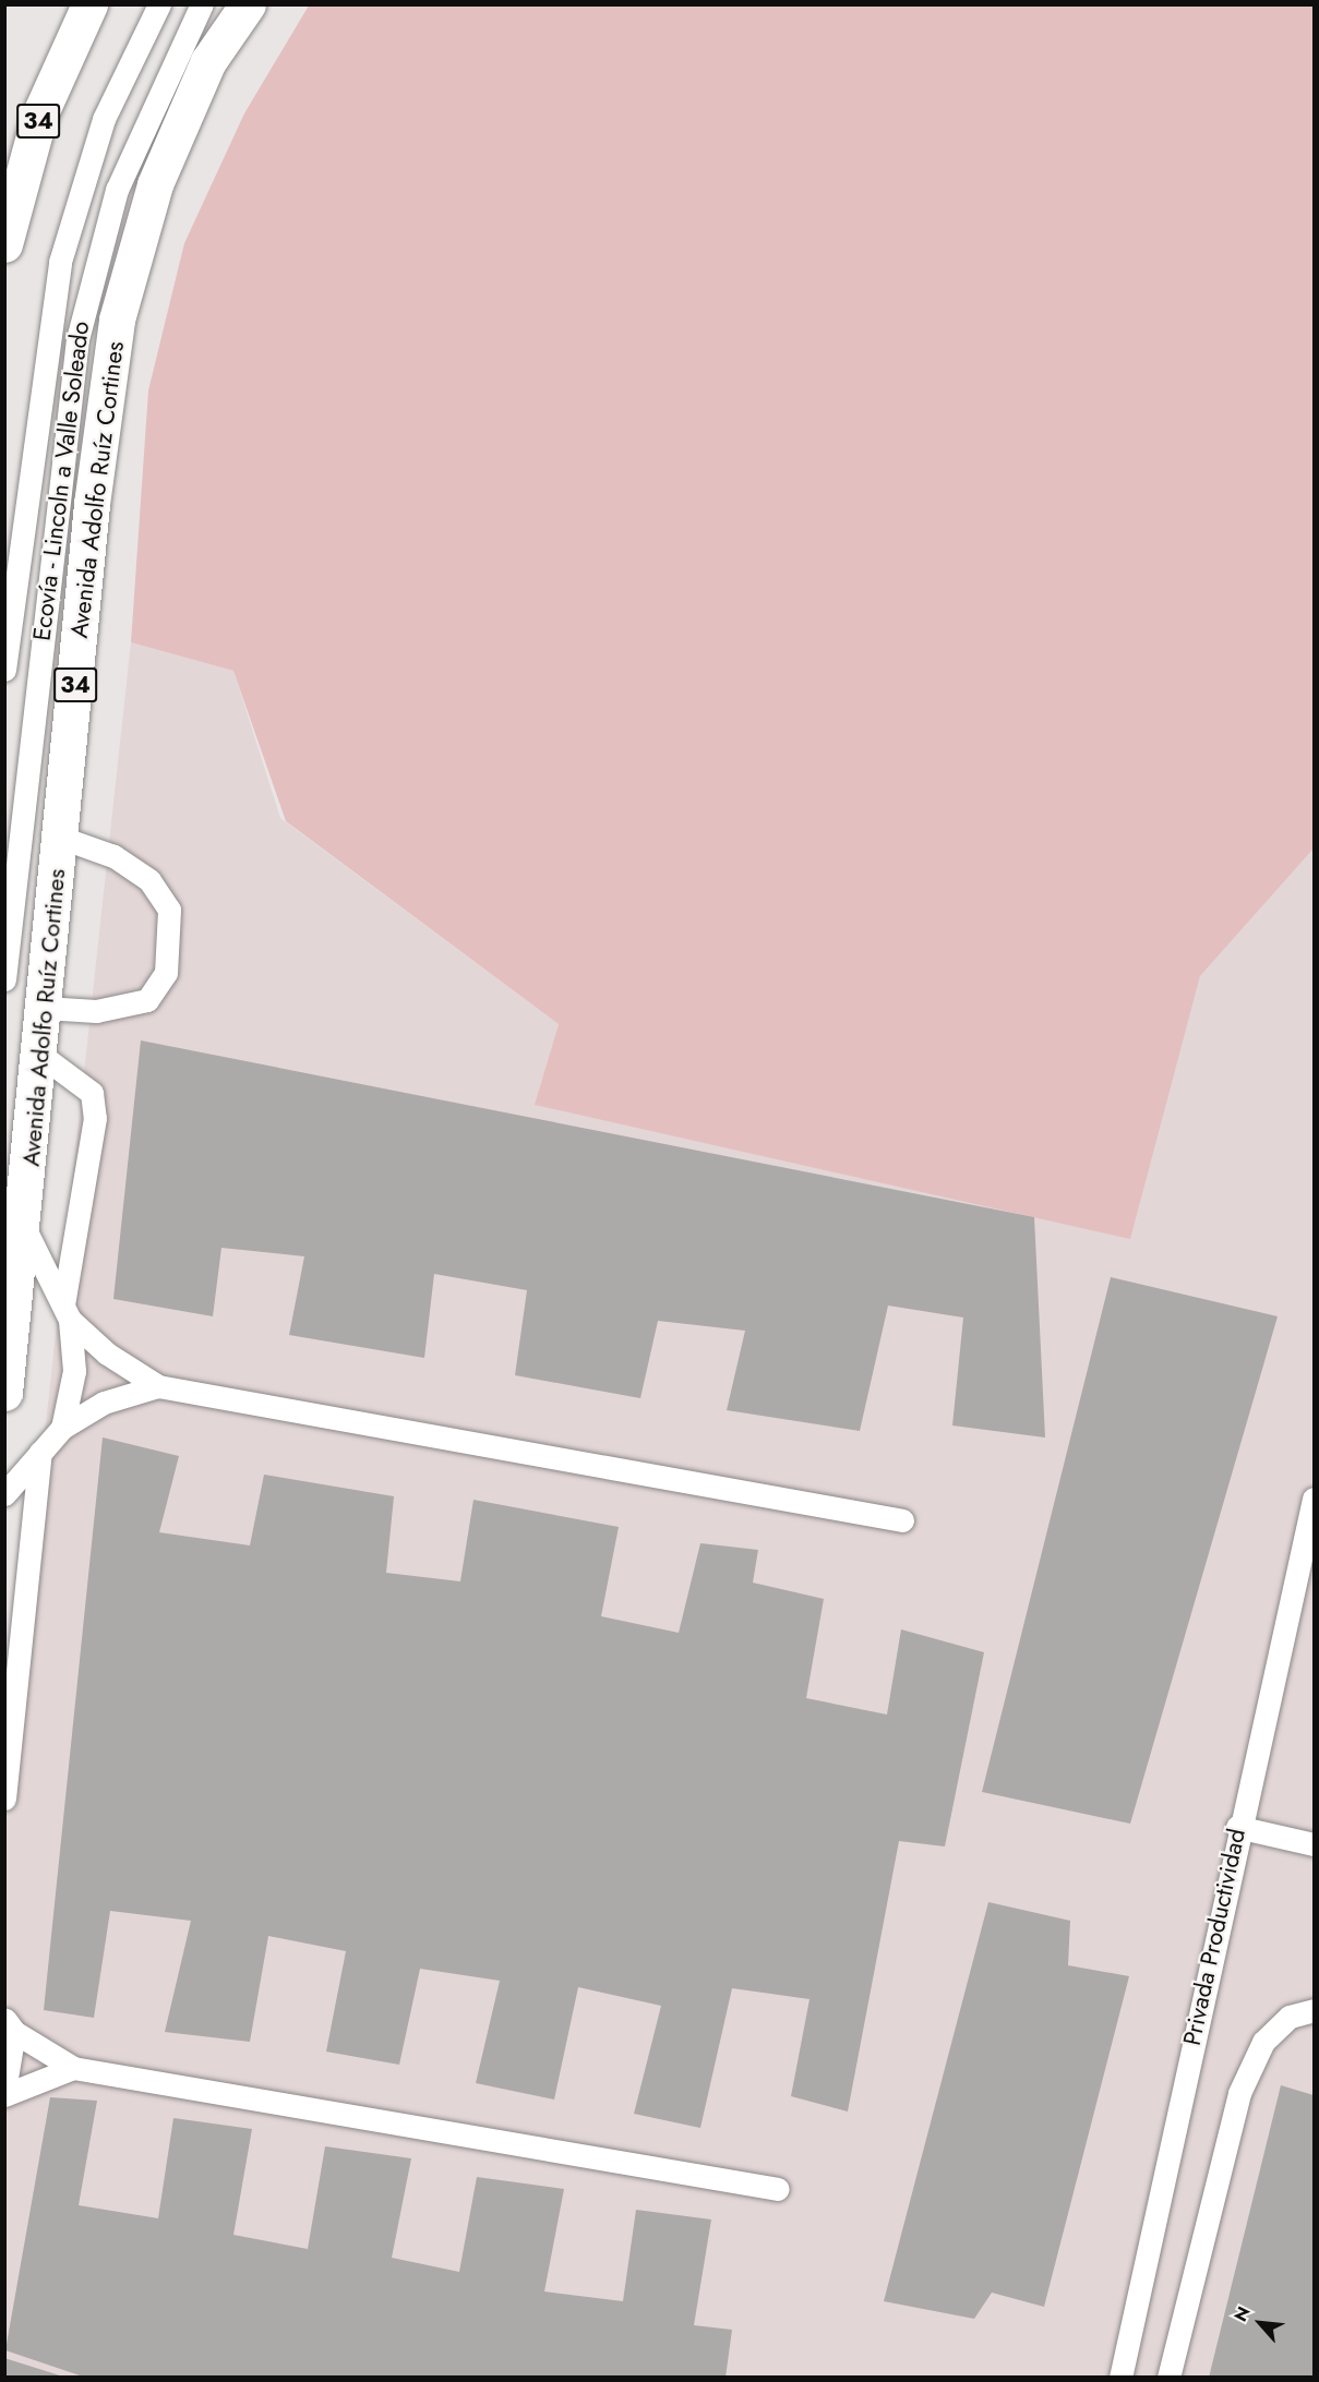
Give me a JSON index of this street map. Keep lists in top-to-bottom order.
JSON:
{
  "streets": {
    "main road": ["34", "Avenida Adolfo Ruíz Cortines"],
    "lane": ["Ecovía - Lincoln a Valle Soleado", "Privada Productividad"]
  },
  "north": "top left"
}
